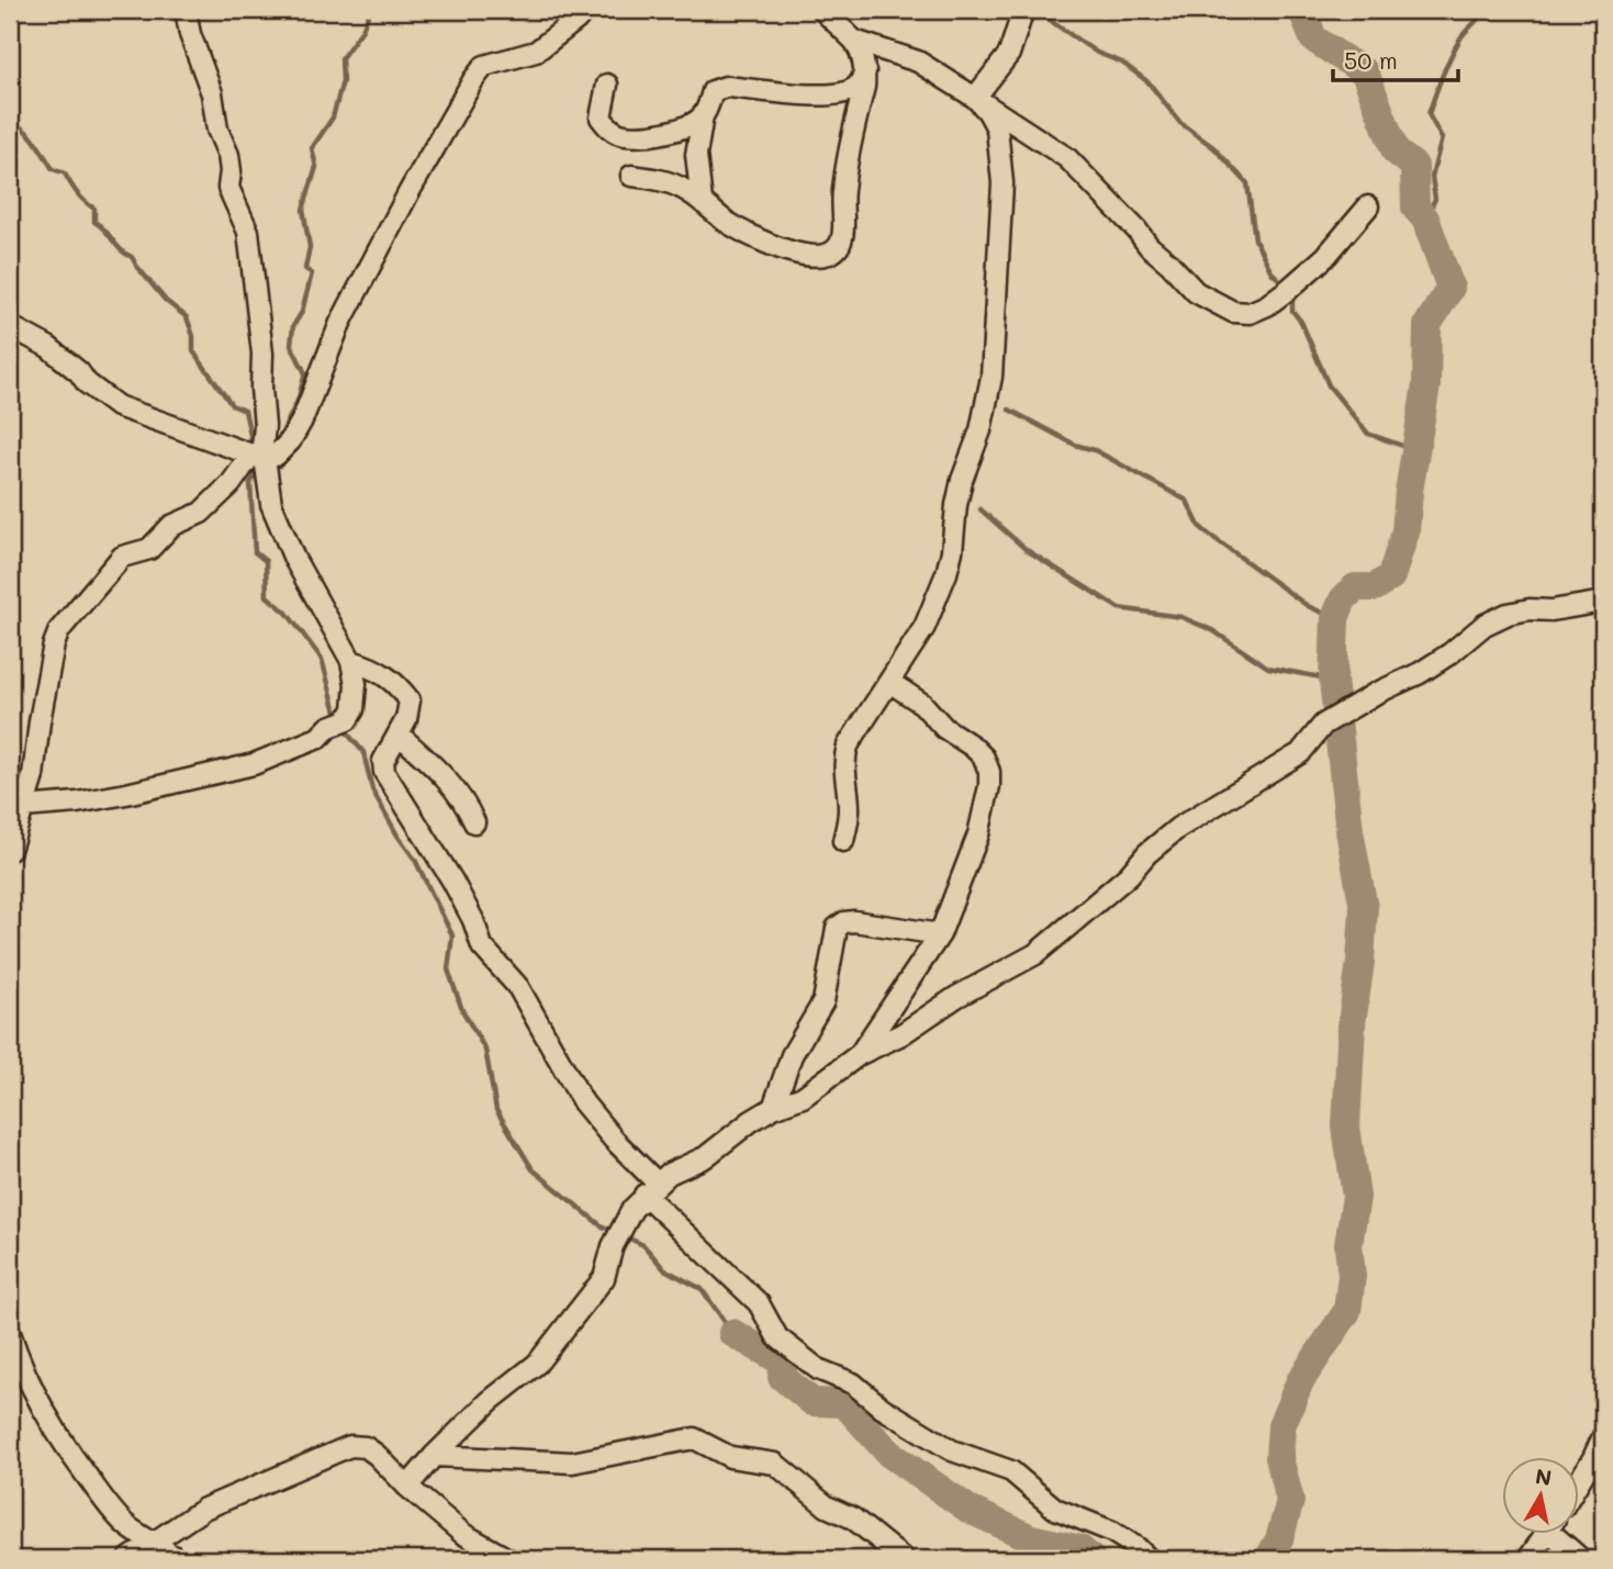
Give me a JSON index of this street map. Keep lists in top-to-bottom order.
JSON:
{
  "scale_bar": "50 m",
  "north": "top"
}
